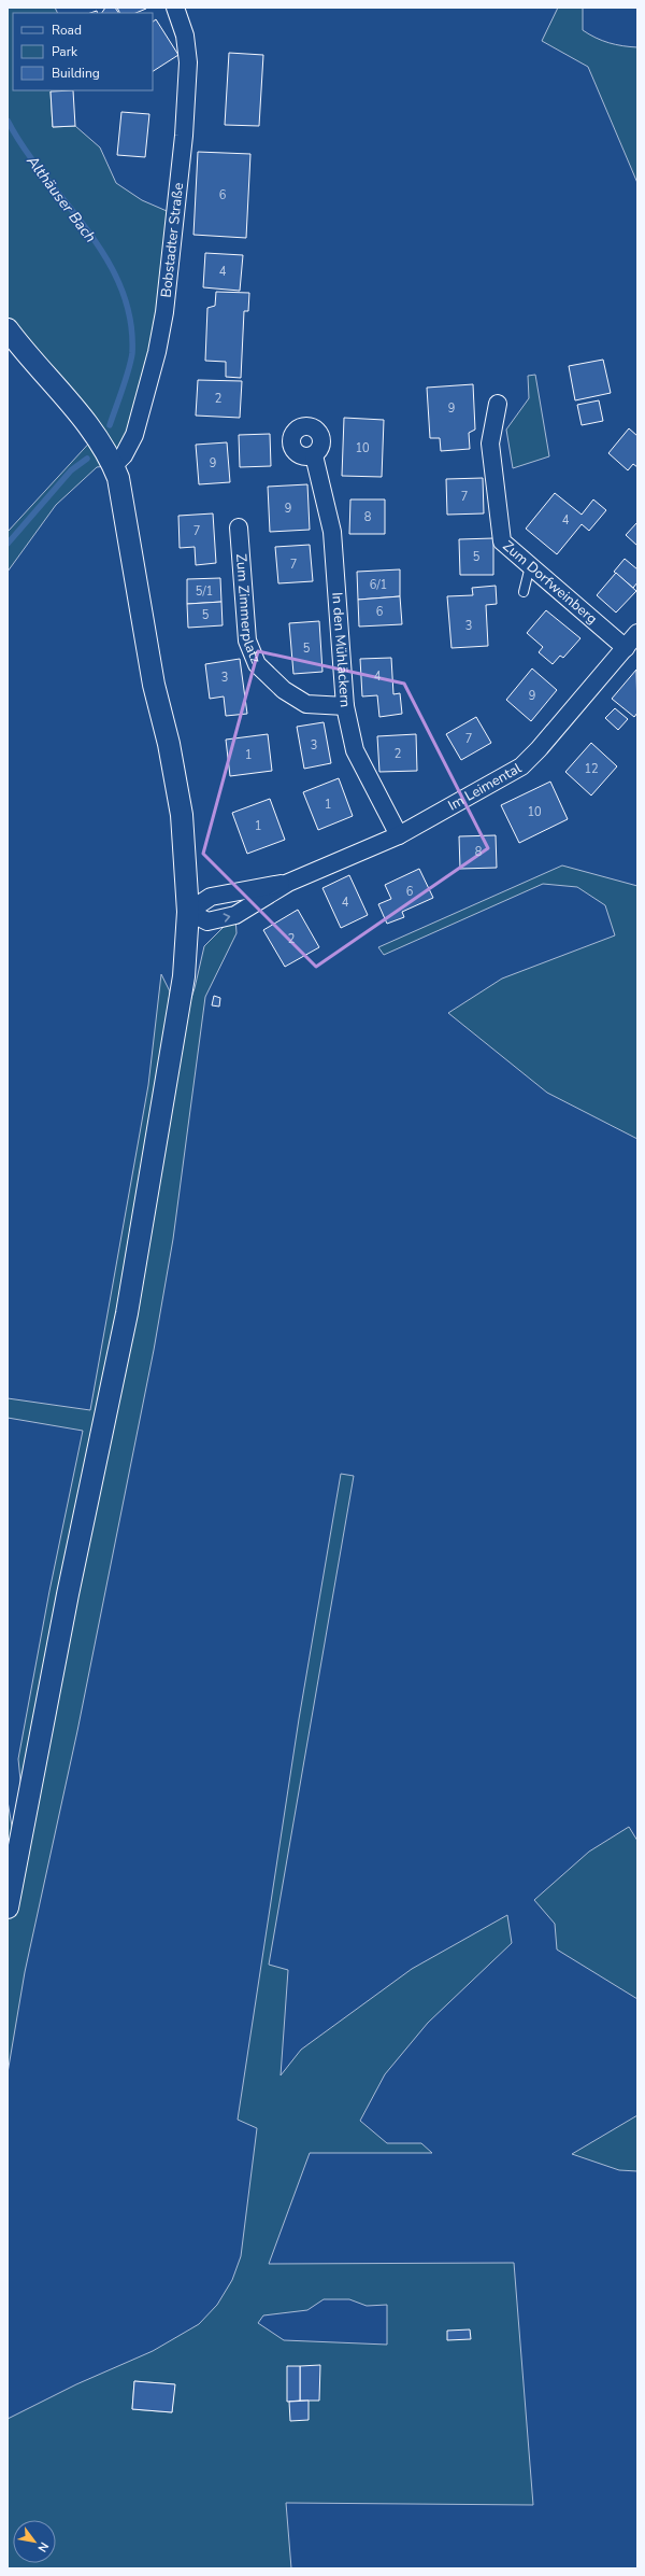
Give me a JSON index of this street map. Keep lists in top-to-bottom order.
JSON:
{
  "streets": {
    "street": [
      "Bobstadter Straße",
      "Zum Dorfweinberg",
      "Zum Zimmerplatz",
      "In den Mühläckern",
      "Im Leimental"
    ]
  },
  "crossings": [
    ["Zum Dorfweinberg", "Im Leimental"],
    ["Zum Zimmerplatz", "In den Mühläckern"],
    ["In den Mühläckern", "Im Leimental"]
  ],
  "water": ["Althäuser Bach"],
  "house_numbers": [
    "6",
    "4",
    "2",
    "9",
    "10",
    "9",
    "7",
    "9",
    "8",
    "4",
    "7",
    "5",
    "7",
    "6/1",
    "5/1",
    "6",
    "5",
    "3",
    "5",
    "4",
    "3",
    "9",
    "7",
    "3",
    "2",
    "1",
    "12",
    "1",
    "10",
    "1",
    "8",
    "6",
    "4",
    "2"
  ],
  "legend": ["Road", "Park", "Building"],
  "north": "bottom right"
}
